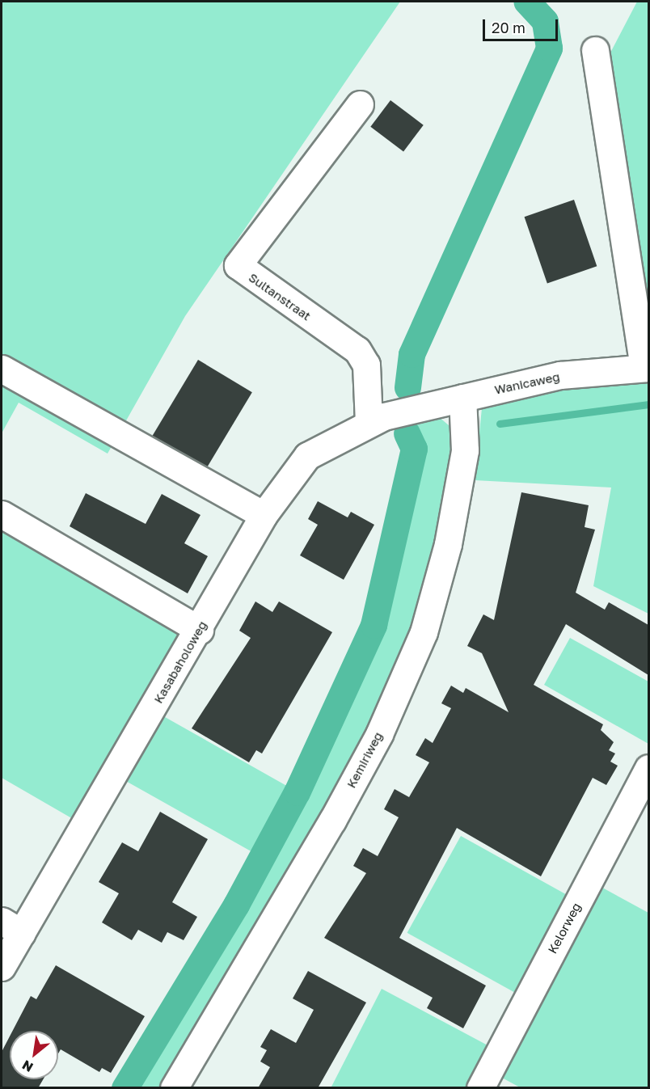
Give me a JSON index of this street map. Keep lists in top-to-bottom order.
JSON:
{
  "streets": {
    "street": [
      "Sultanstraat",
      "Wanicaweg",
      "Kasabaholoweg",
      "Kemiriweg",
      "Kelorweg"
    ]
  },
  "crossings": [
    ["Sultanstraat", "Kasabaholoweg"],
    ["Wanicaweg", "Kasabaholoweg"],
    ["Wanicaweg", "Kemiriweg"]
  ],
  "scale_bar": "20 m",
  "north": "bottom left"
}
